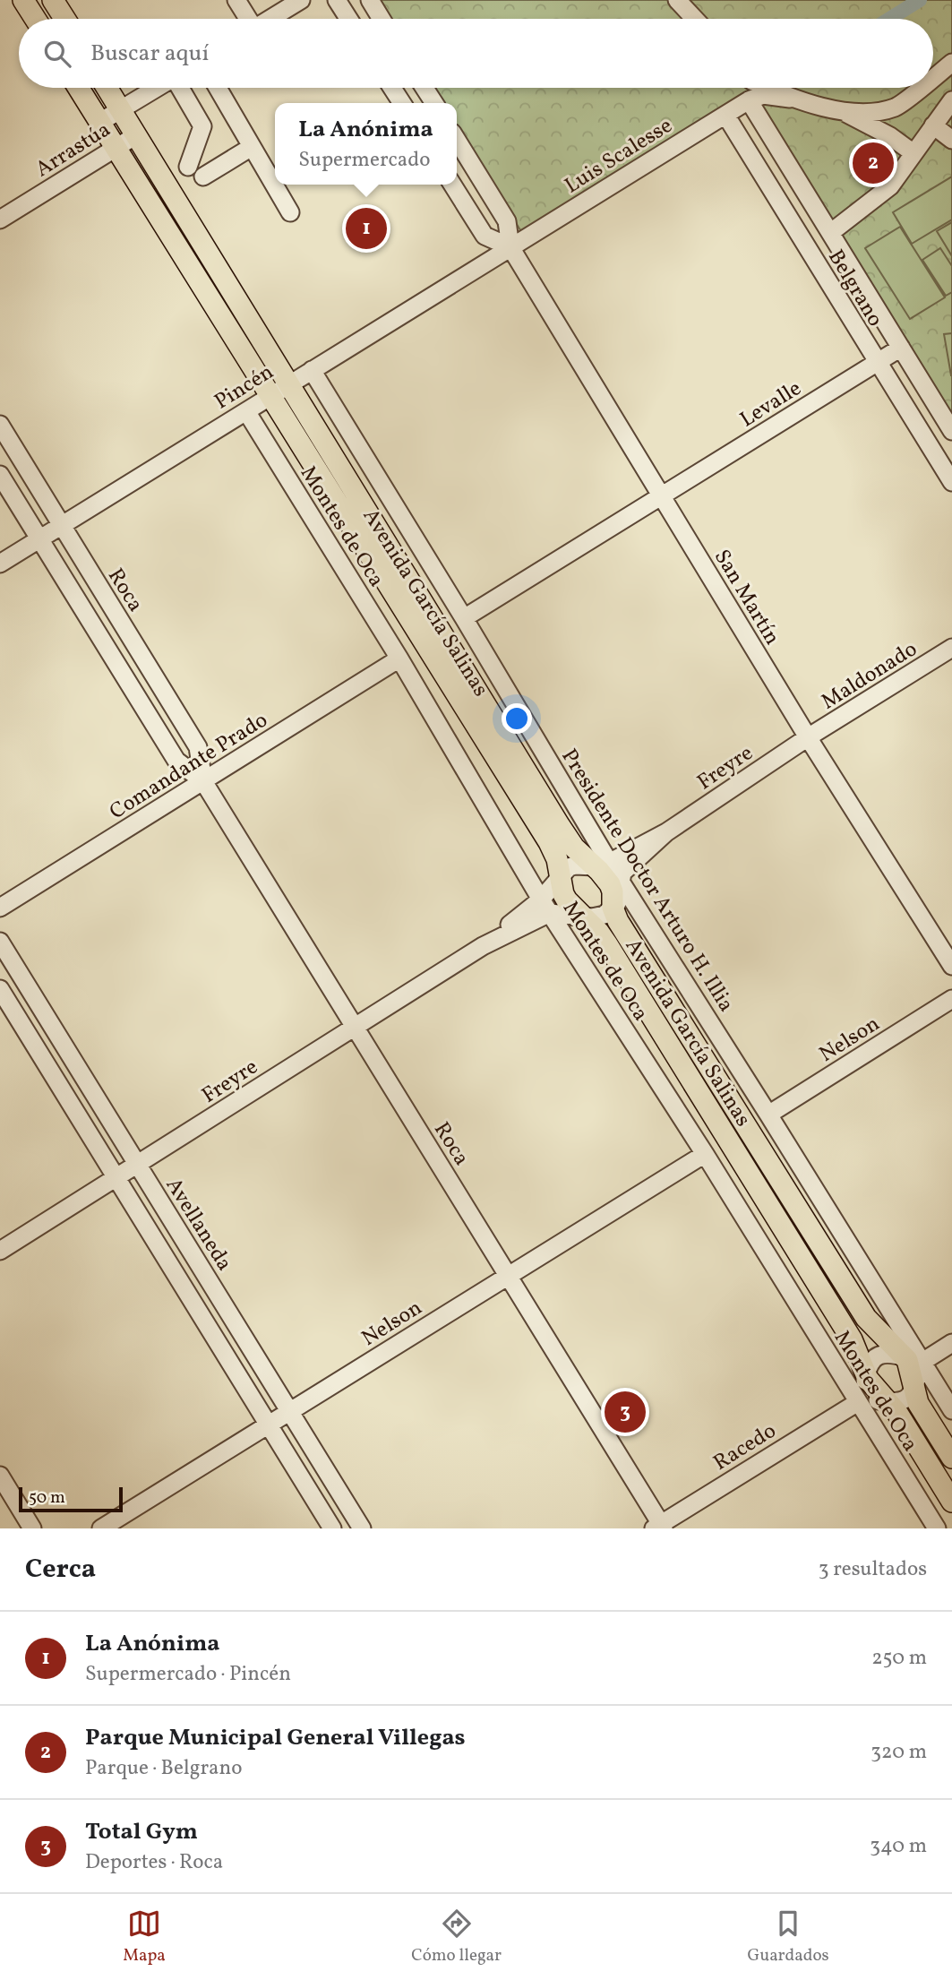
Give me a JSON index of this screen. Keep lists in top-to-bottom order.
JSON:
{
  "streets": {
    "main road": ["Avenida García Salinas"],
    "street": [
      "Arrastúa",
      "Luis Scalesse",
      "Belgrano",
      "Pincén",
      "Levalle",
      "Montes de Oca",
      "Roca",
      "San Martín",
      "Maldonado",
      "Comandante Prado",
      "Freyre",
      "Presidente Doctor Arturo H. Illia",
      "Nelson",
      "Avellaneda",
      "Racedo"
    ]
  },
  "crossings": [
    ["Arrastúa", "Avenida García Salinas"],
    ["Luis Scalesse", "Belgrano"],
    ["Luis Scalesse", "Pincén"],
    ["Luis Scalesse", "San Martín"],
    ["Belgrano", "Levalle"],
    ["Pincén", "Montes de Oca"],
    ["Pincén", "Roca"],
    ["Pincén", "San Martín"],
    ["Pincén", "Avenida García Salinas"],
    ["Pincén", "Presidente Doctor Arturo H. Illia"],
    ["Levalle", "San Martín"],
    ["Montes de Oca", "Comandante Prado"],
    ["Montes de Oca", "Freyre"],
    ["Montes de Oca", "Nelson"],
    ["Montes de Oca", "Racedo"],
    ["Roca", "Comandante Prado"],
    ["Roca", "Freyre"],
    ["Roca", "Nelson"],
    ["Roca", "Racedo"],
    ["San Martín", "Maldonado"],
    ["San Martín", "Freyre"],
    ["Avenida García Salinas", "Freyre"],
    ["Avenida García Salinas", "Presidente Doctor Arturo H. Illia"],
    ["Maldonado", "Freyre"],
    ["Freyre", "Presidente Doctor Arturo H. Illia"],
    ["Freyre", "Avellaneda"],
    ["Presidente Doctor Arturo H. Illia", "Nelson"],
    ["Nelson", "Avellaneda"]
  ],
  "scale_bar": "50 m",
  "page": {
    "search": "Buscar aquí",
    "popup": ["La Anónima", "Supermercado"],
    "pins": ["2", "1", "3"],
    "scale": "50 m",
    "heading": ["Cerca", "3 resultados"],
    "list": [
      {
        "mark": "1",
        "name": "La Anónima",
        "note": "Supermercado · Pincén",
        "value": "250 m"
      },
      {
        "mark": "2",
        "name": "Parque Municipal General Villegas",
        "note": "Parque · Belgrano",
        "value": "320 m"
      },
      {
        "mark": "3",
        "name": "Total Gym",
        "note": "Deportes · Roca",
        "value": "340 m"
      }
    ],
    "nav": ["Mapa", "Cómo llegar", "Guardados"]
  }
}
